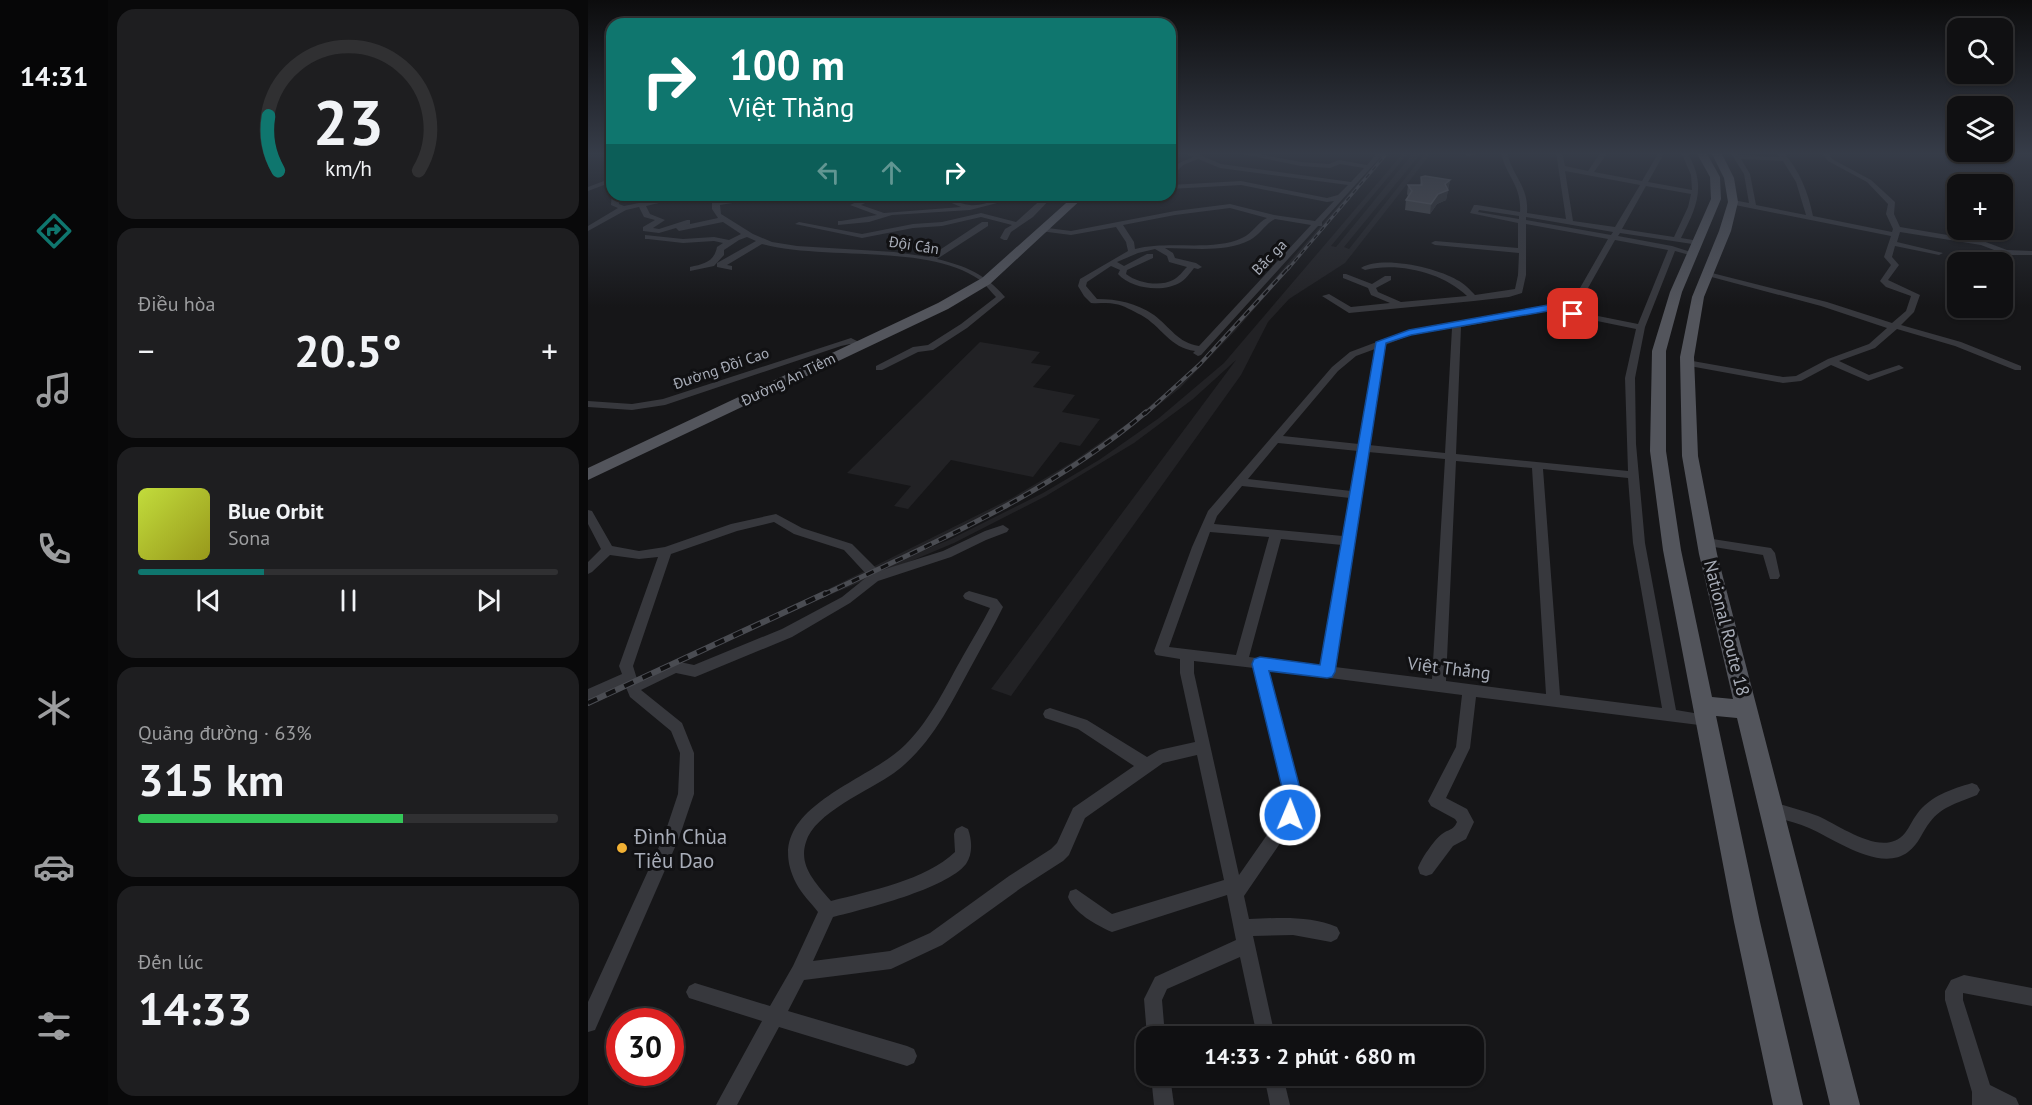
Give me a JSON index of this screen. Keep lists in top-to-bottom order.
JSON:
{
  "streets": {
    "main road": ["Đường An Tiêm", "National Route 18"],
    "street": [
      "Đội Cấn",
      "Bắc ga",
      "Đường Đồi Cao",
      "Việt Thắng"
    ]
  },
  "crossings": [
    ["Đội Cấn", "Đường An Tiêm"],
    ["Đường Đồi Cao", "Đường An Tiêm"],
    ["National Route 18", "Việt Thắng"]
  ],
  "places": ["Đình Chùa Tiêu Dao"],
  "page": {
    "tabs": "14:31",
    "map_buttons": ["+", "−"],
    "turn": ["100 m", "Việt Thắng"],
    "tile": [
      "Điều hòa",
      ["Quãng đường · 63%", "315 km"],
      ["Đến lúc", "14:33"]
    ],
    "heat": ["−", "20.5°", "+"],
    "song": ["Blue Orbit", "Sona"],
    "limit": "30",
    "trip": "14:33 · 2 phút · 680 m",
    "gauge": ["23", "km/h"]
  }
}
